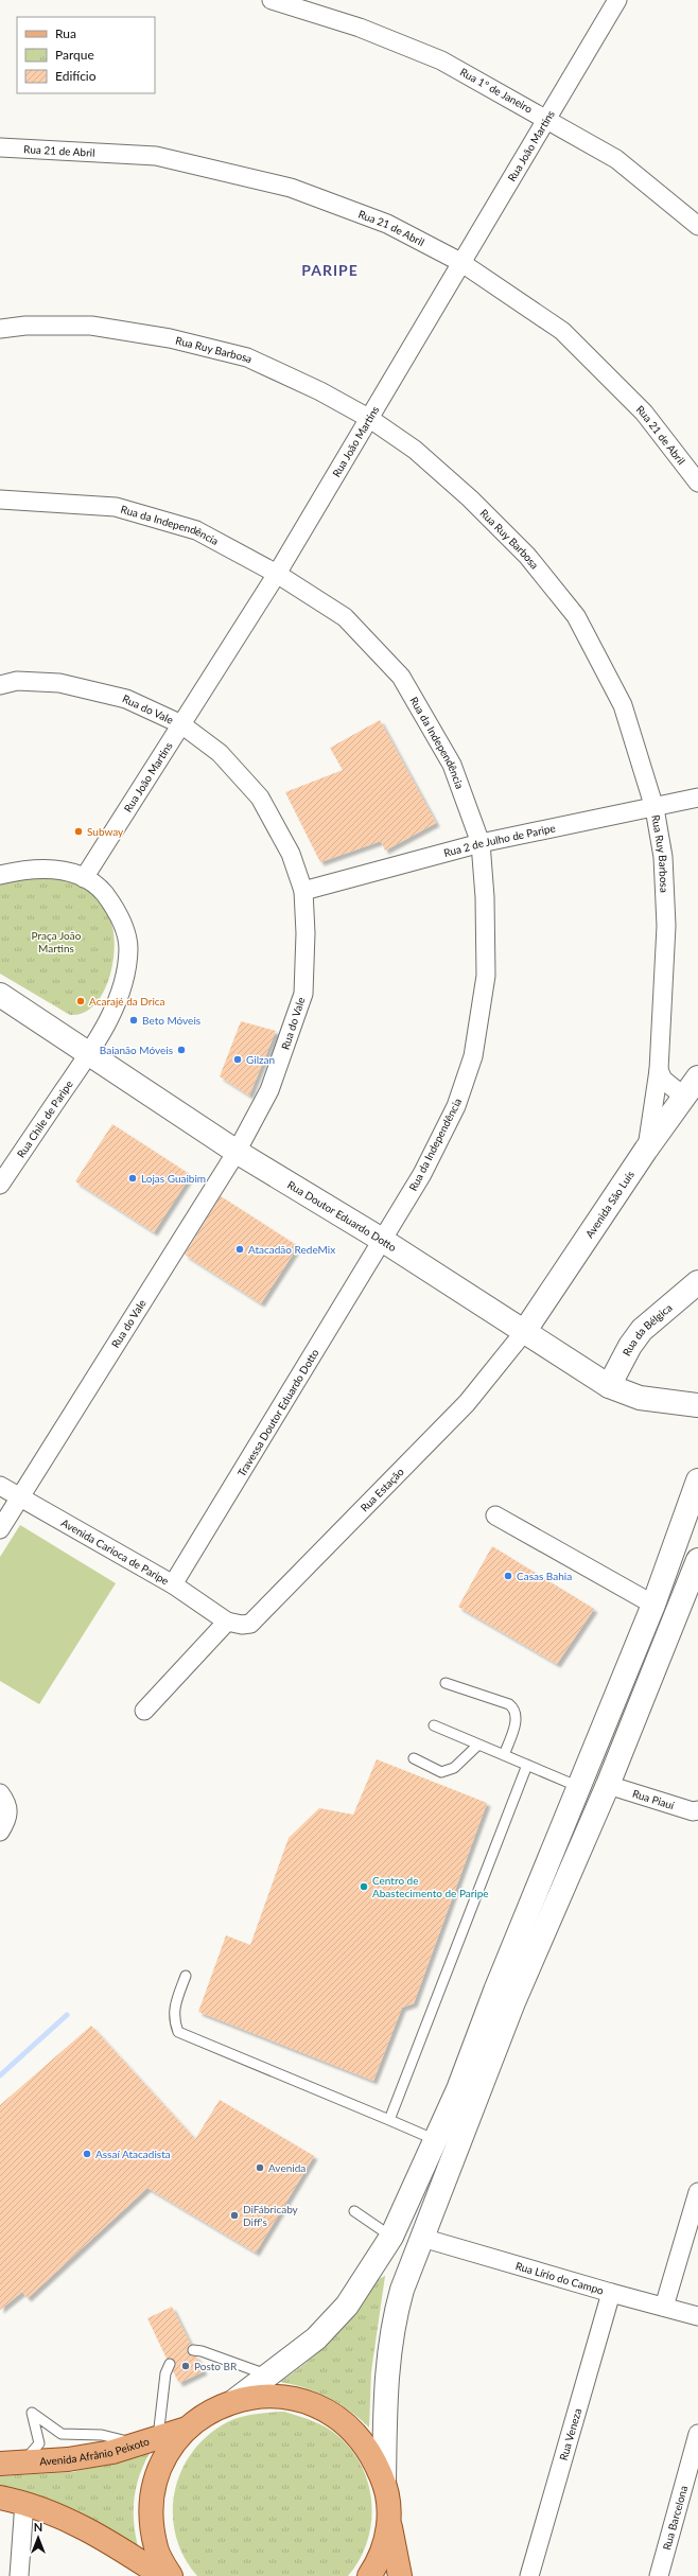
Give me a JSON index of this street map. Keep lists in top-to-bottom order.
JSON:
{
  "streets": {
    "main road": [
      "Avenida São Luís",
      "Rua Doutor Eduardo Dotto",
      "Rua da Bélgica",
      "Avenida Afrânio Peixoto"
    ],
    "street": [
      "Rua 1º de Janeiro",
      "Rua João Martins",
      "Rua 21 de Abril",
      "Rua Ruy Barbosa",
      "Rua da Independência",
      "Rua do Vale",
      "Rua 2 de Julho de Paripe",
      "Rua Chile de Paripe",
      "Travessa Doutor Eduardo Dotto",
      "Rua Estação",
      "Avenida Carioca de Paripe",
      "Rua Piauí",
      "Rua Lírio do Campo",
      "Rua Veneza",
      "Rua Barcelona"
    ]
  },
  "crossings": [
    ["Rua 1º de Janeiro", "Rua João Martins"],
    ["Rua João Martins", "Rua 21 de Abril"],
    ["Rua João Martins", "Rua Ruy Barbosa"],
    ["Rua João Martins", "Rua da Independência"],
    ["Rua João Martins", "Rua do Vale"],
    ["Rua Ruy Barbosa", "Rua 2 de Julho de Paripe"],
    ["Rua Ruy Barbosa", "Avenida São Luís"],
    ["Rua da Independência", "Rua 2 de Julho de Paripe"],
    ["Rua da Independência", "Rua Doutor Eduardo Dotto"],
    ["Rua da Independência", "Travessa Doutor Eduardo Dotto"],
    ["Rua do Vale", "Rua 2 de Julho de Paripe"],
    ["Rua do Vale", "Rua Doutor Eduardo Dotto"],
    ["Rua do Vale", "Avenida Carioca de Paripe"],
    ["Rua Chile de Paripe", "Rua Doutor Eduardo Dotto"],
    ["Avenida São Luís", "Rua Doutor Eduardo Dotto"],
    ["Avenida São Luís", "Rua Estação"],
    ["Rua Doutor Eduardo Dotto", "Rua da Bélgica"],
    ["Rua Doutor Eduardo Dotto", "Travessa Doutor Eduardo Dotto"],
    ["Rua Doutor Eduardo Dotto", "Rua Estação"],
    ["Travessa Doutor Eduardo Dotto", "Avenida Carioca de Paripe"],
    ["Rua Estação", "Avenida Carioca de Paripe"],
    ["Rua Lírio do Campo", "Rua Veneza"]
  ],
  "districts": ["PARIPE"],
  "parks": ["Praça João Martins"],
  "places": [
    "Subway",
    "Acarajé da Drica",
    "Beto Móveis",
    "Baianão Móveis",
    "Gilzan",
    "Lojas Guaibim",
    "Atacadão RedeMix",
    "Casas Bahia",
    "Centro de Abastecimento de Paripe",
    "Assaí Atacadista",
    "Avenida",
    "DiFábricaby Diff's",
    "Posto BR"
  ],
  "legend": ["Rua", "Parque", "Edifício"],
  "north": "top"
}
